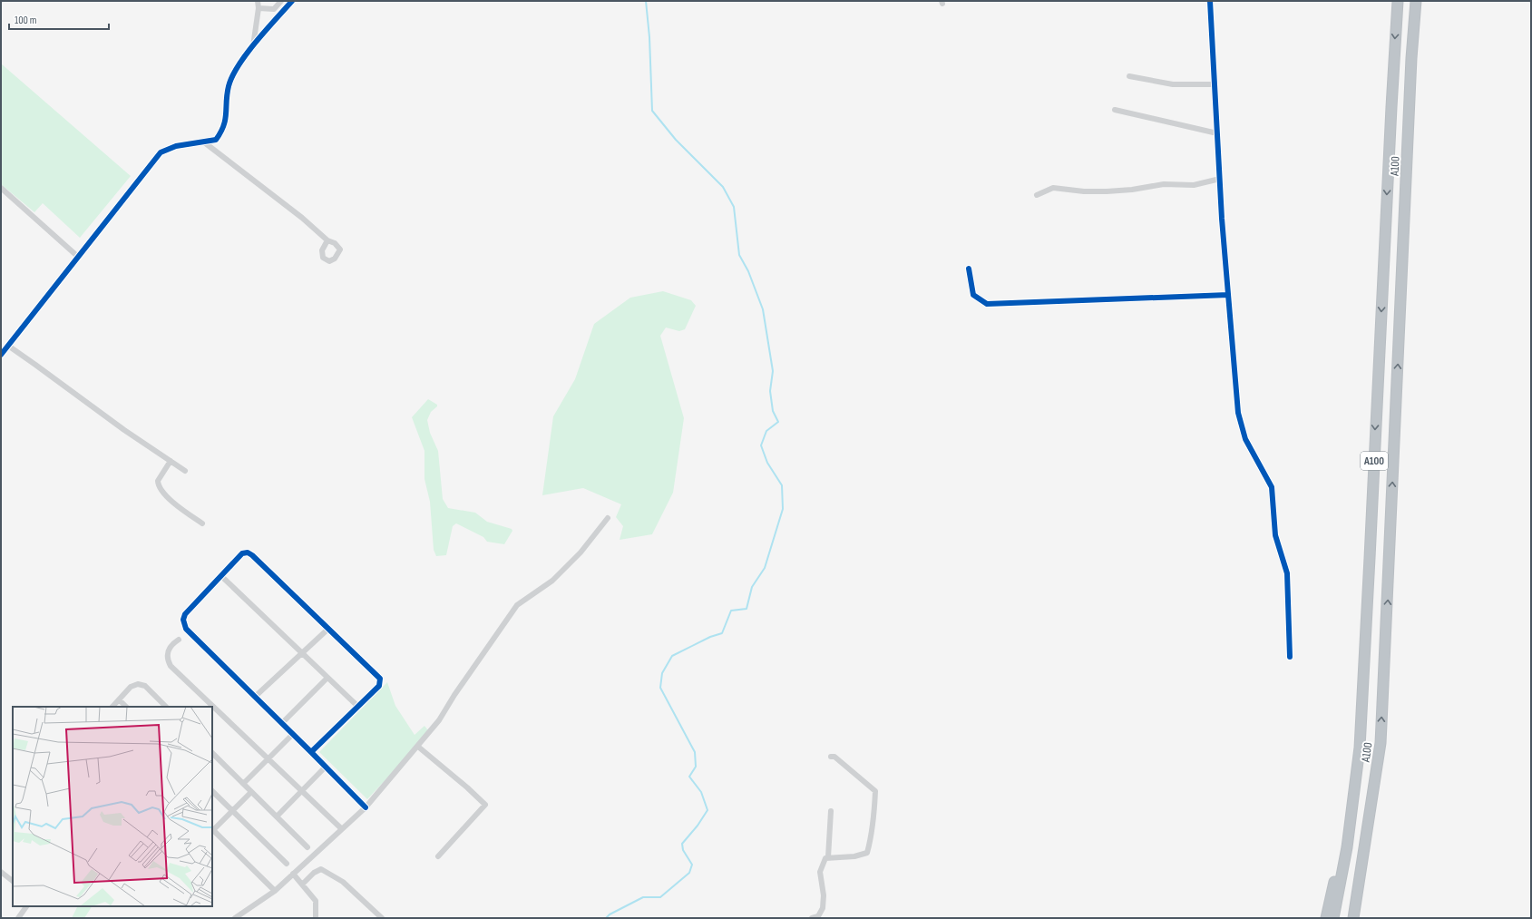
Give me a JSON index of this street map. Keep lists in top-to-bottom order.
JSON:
{
  "streets": {
    "highway": ["A100"]
  },
  "scale_bar": "100 m"
}
